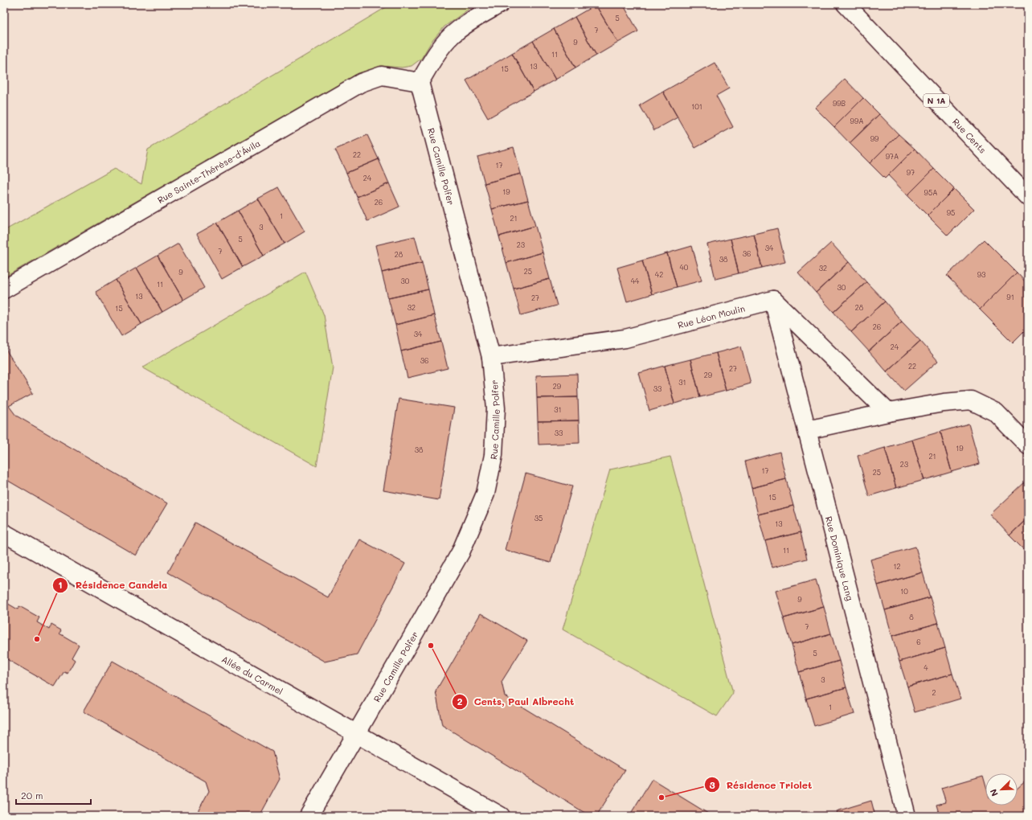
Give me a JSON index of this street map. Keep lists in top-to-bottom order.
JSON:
{
  "streets": {
    "street": [
      "N 1A",
      "Rue Cents",
      "Rue Camille Polfer",
      "Rue Sainte-Thérèse-d'Ávila",
      "Rue Léon Moulin",
      "Rue Dominique Lang",
      "Allée du Carmel"
    ]
  },
  "crossings": [
    ["Rue Camille Polfer", "Rue Sainte-Thérèse-d'Ávila"],
    ["Rue Camille Polfer", "Rue Léon Moulin"],
    ["Rue Camille Polfer", "Allée du Carmel"],
    ["Rue Léon Moulin", "Rue Dominique Lang"]
  ],
  "places": ["Résidence Candela", "Cents, Paul Albrecht", "Résidence Triolet"],
  "house_numbers": [
    "5",
    "7",
    "9",
    "11",
    "13",
    "15",
    "99B",
    "101",
    "99A",
    "99",
    "22",
    "97A",
    "17",
    "97",
    "24",
    "19",
    "95A",
    "26",
    "95",
    "1",
    "21",
    "3",
    "5",
    "23",
    "34",
    "7",
    "36",
    "28",
    "38",
    "40",
    "32",
    "25",
    "9",
    "42",
    "93",
    "30",
    "44",
    "11",
    "30",
    "13",
    "91",
    "27",
    "32",
    "28",
    "15",
    "26",
    "34",
    "24",
    "36",
    "22",
    "27",
    "29",
    "31",
    "29",
    "33",
    "31",
    "33",
    "19",
    "38",
    "21",
    "23",
    "17",
    "25",
    "15",
    "35",
    "13",
    "11",
    "12",
    "10",
    "9",
    "8",
    "7",
    "6",
    "5",
    "4",
    "3",
    "2",
    "1"
  ],
  "scale_bar": "20 m",
  "north": "bottom left"
}
